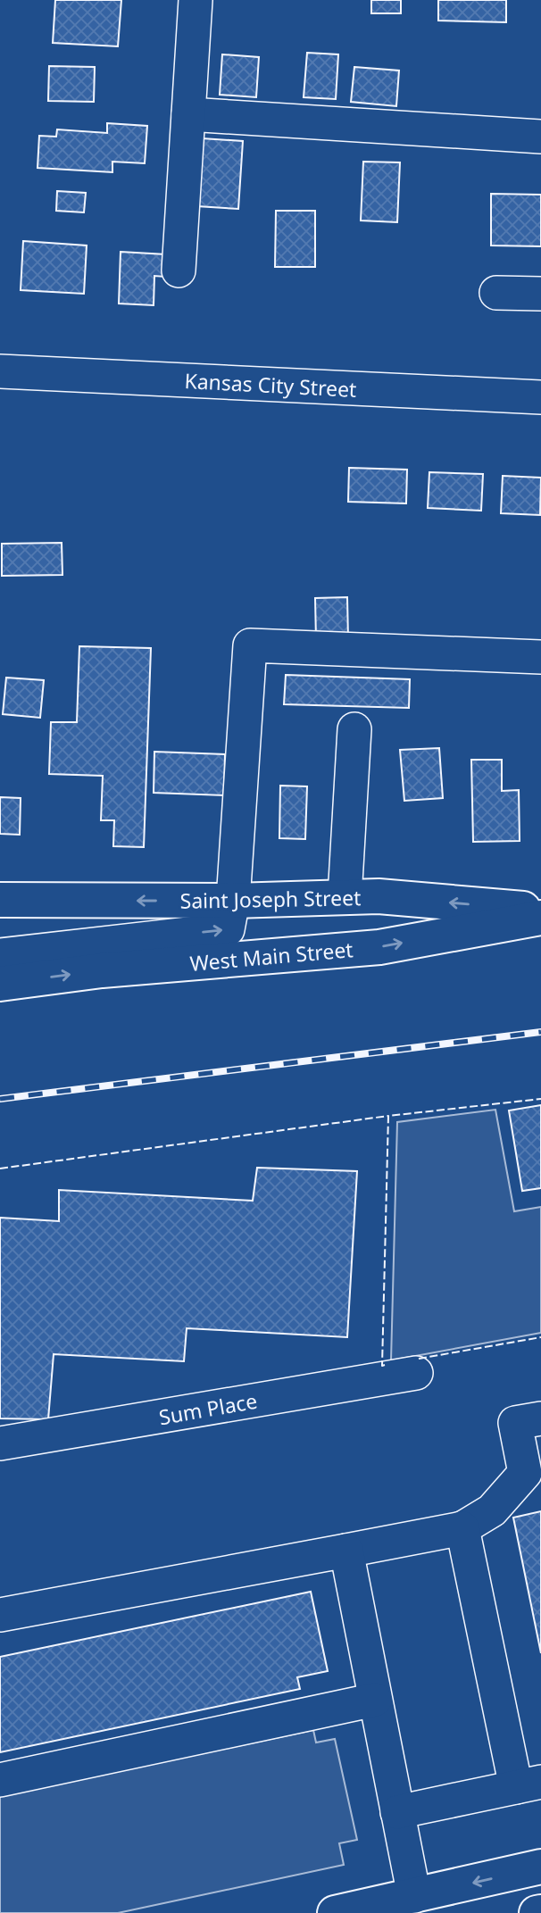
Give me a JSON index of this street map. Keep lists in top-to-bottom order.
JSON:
{
  "streets": {
    "main road": ["Saint Joseph Street", "West Main Street"],
    "street": ["Kansas City Street", "Sum Place"]
  },
  "one_way": ["Saint Joseph Street", "West Main Street"]
}
